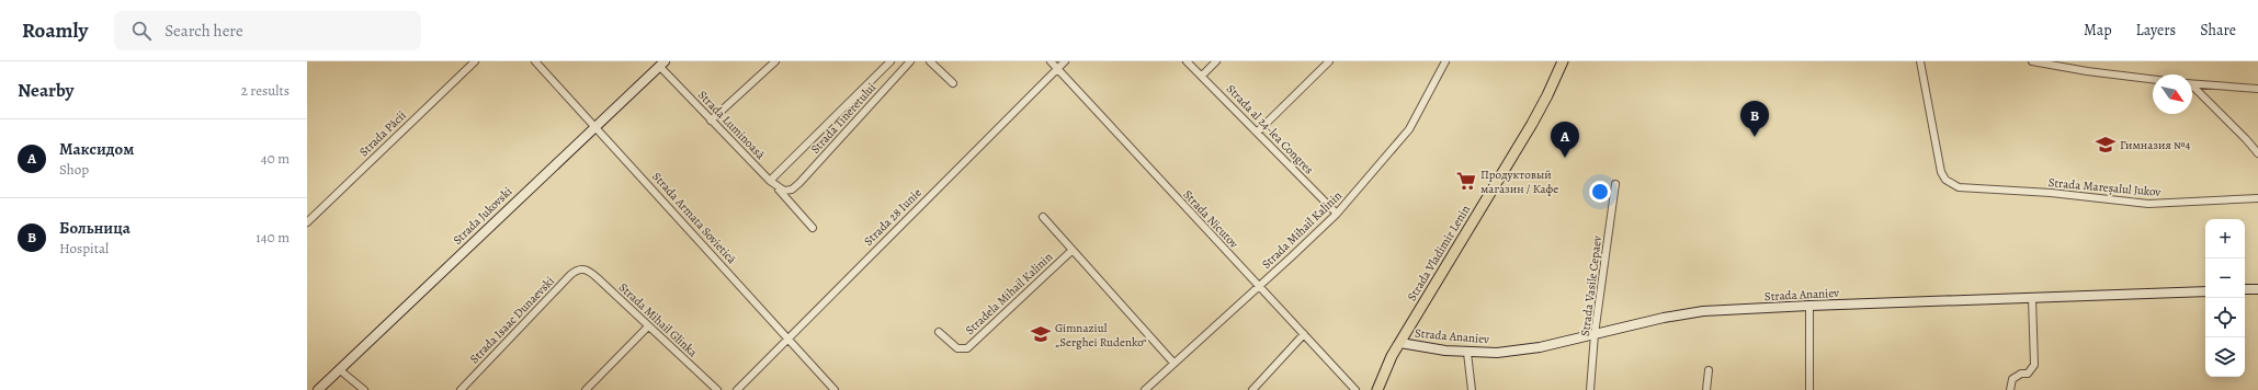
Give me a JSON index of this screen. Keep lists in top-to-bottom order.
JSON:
{
  "streets": {
    "main road": ["Strada Vladimir Lenin"],
    "street": [
      "Strada Tineretului",
      "Strada Luminoasă",
      "Strada al 24-lea Congres",
      "Strada Păcii",
      "Strada Mareșalul Jukov",
      "Strada Jukovski",
      "Strada 28 Iunie",
      "Strada Armata Sovietică",
      "Strada Nicutov",
      "Strada Mihail Kalinin",
      "Strada Vasile Cepaev",
      "Stradela Mihail Kalinin",
      "Strada Ananiev",
      "Strada Isaac Dunaevski",
      "Strada Mihail Glinka"
    ]
  },
  "crossings": [
    ["Strada Tineretului", "Strada Luminoasă"],
    ["Strada Luminoasă", "Strada Jukovski"],
    ["Strada al 24-lea Congres", "Strada Mihail Kalinin"],
    ["Strada Jukovski", "Strada Armata Sovietică"],
    ["Strada 28 Iunie", "Strada Armata Sovietică"],
    ["Strada 28 Iunie", "Strada Nicutov"],
    ["Strada Nicutov", "Strada Mihail Kalinin"],
    ["Strada Vladimir Lenin", "Strada Ananiev"],
    ["Strada Vasile Cepaev", "Strada Ananiev"],
    ["Strada Isaac Dunaevski", "Strada Mihail Glinka"]
  ],
  "places": {
    "school or university": ["Гимназия №4", "Gimnaziul „Serghei Rudenko“"],
    "supermarket": ["Продуктовый магазин / Кафе"]
  },
  "north": "bottom right",
  "page": {
    "header": "Roamly",
    "search": "Search here",
    "nav": ["Map", "Layers", "Share"],
    "heading": ["Nearby", "2 results"],
    "pins": ["B", "A"],
    "list": [
      {
        "mark": "A",
        "name": "Максидом",
        "note": "Shop",
        "value": "40 m"
      },
      {
        "mark": "B",
        "name": "Больница",
        "note": "Hospital",
        "value": "140 m"
      }
    ],
    "map_buttons": ["+", "−"]
  }
}
